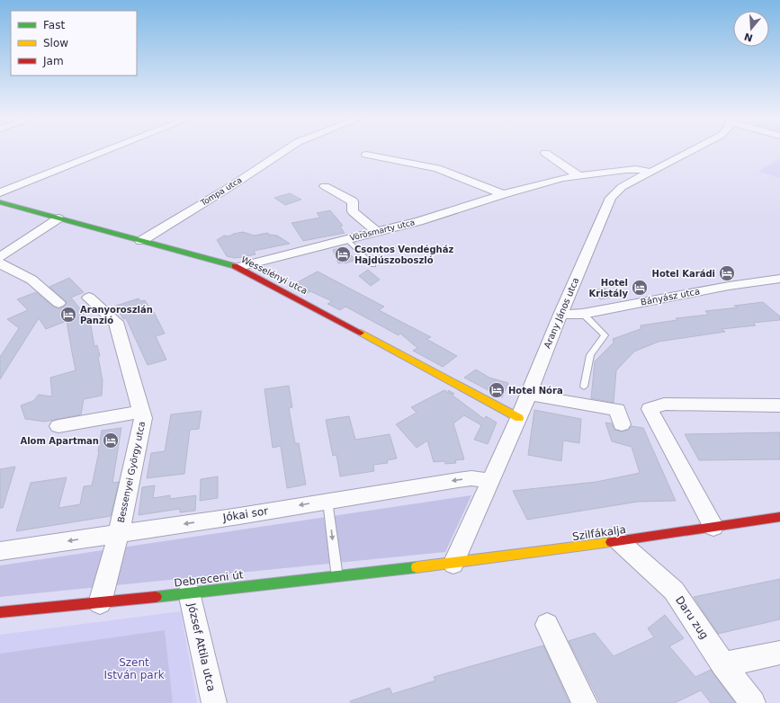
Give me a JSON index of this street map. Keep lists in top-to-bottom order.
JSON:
{
  "streets": {
    "street": [
      "Tompa utca",
      "Vörösmarty utca",
      "Wesselényi utca",
      "Bányász utca",
      "Arany János utca",
      "Bessenyei György utca",
      "Jókai sor",
      "Szilfákalja",
      "Debreceni út",
      "Daru zug",
      "József Attila utca"
    ]
  },
  "crossings": [
    ["Tompa utca", "Wesselényi utca"],
    ["Vörösmarty utca", "Wesselényi utca"],
    ["Vörösmarty utca", "Arany János utca"],
    ["Wesselényi utca", "Arany János utca"],
    ["Bányász utca", "Arany János utca"],
    ["Arany János utca", "Jókai sor"],
    ["Arany János utca", "Szilfákalja"],
    ["Bessenyei György utca", "Jókai sor"],
    ["Bessenyei György utca", "Debreceni út"],
    ["Szilfákalja", "Debreceni út"],
    ["Szilfákalja", "Daru zug"],
    ["Debreceni út", "József Attila utca"]
  ],
  "one_way": ["Jókai sor"],
  "parks": ["Szent István park"],
  "places": {
    "hotel": [
      "Csontos Vendégház Hajdúszoboszló",
      "Hotel Karádi",
      "Hotel Kristály",
      "Aranyoroszlán Panzió",
      "Hotel Nóra",
      "Alom Apartman"
    ]
  },
  "legend": ["Fast", "Slow", "Jam"],
  "north": "bottom"
}
